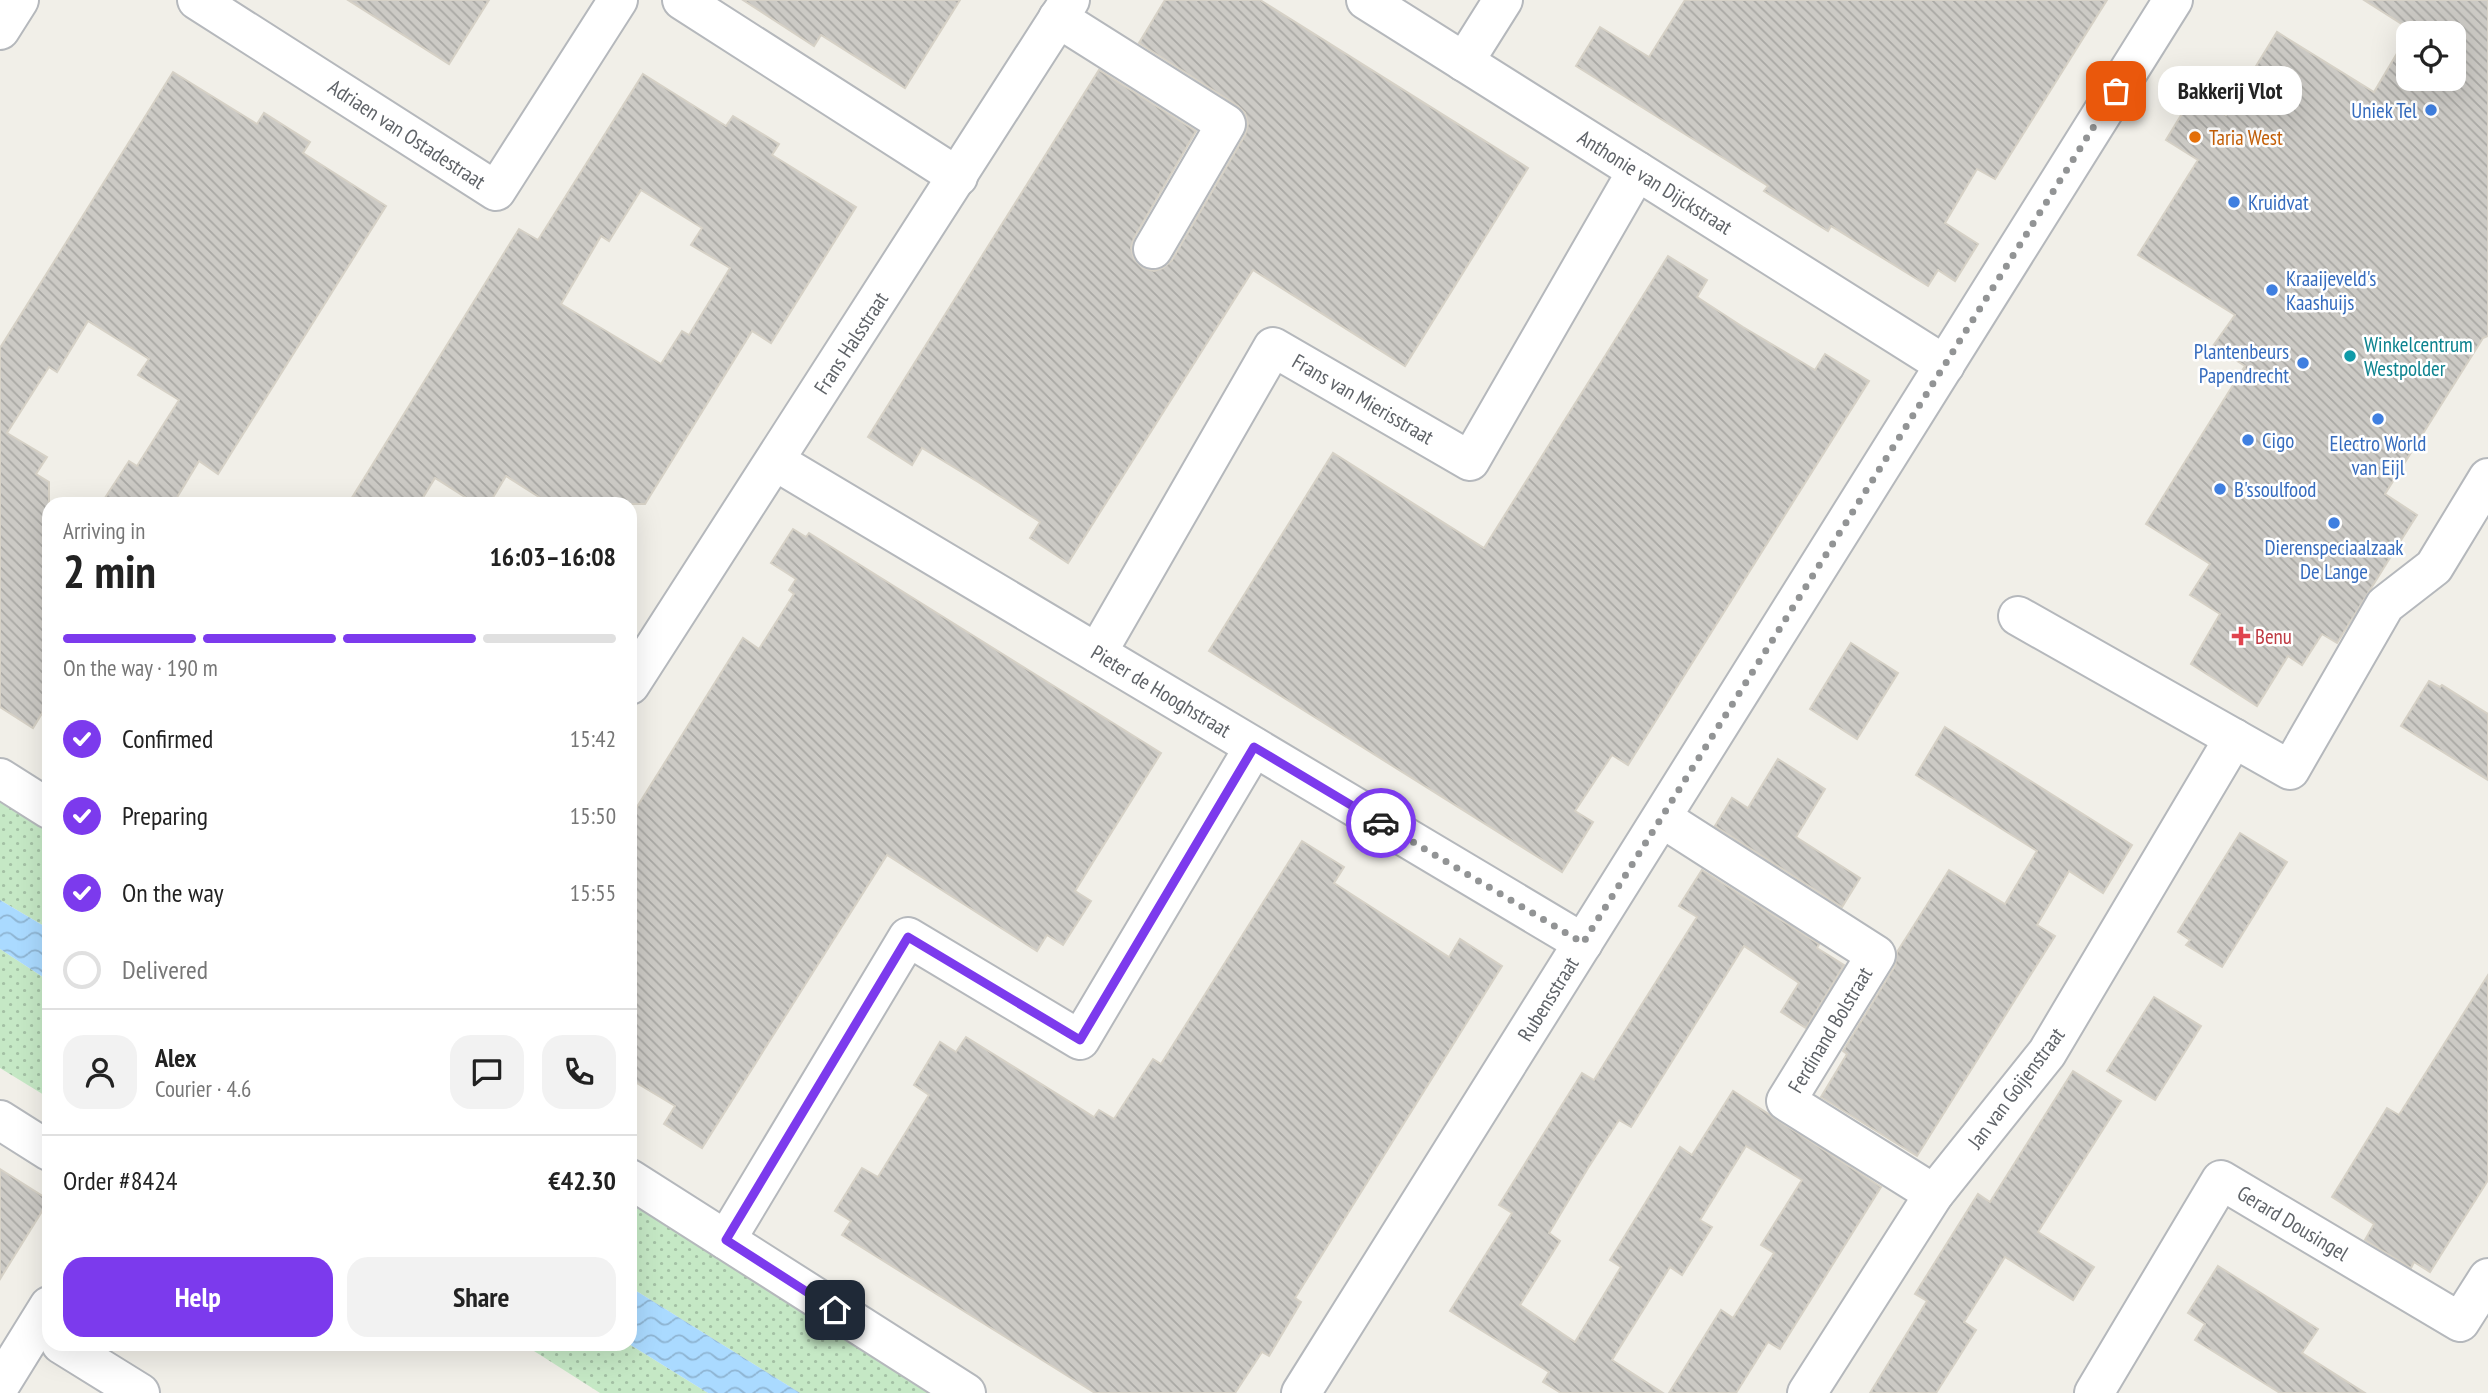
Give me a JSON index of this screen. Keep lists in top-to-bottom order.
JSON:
{
  "streets": {
    "street": [
      "Adriaen van Ostadestraat",
      "Anthonie van Dijckstraat",
      "Frans Halsstraat",
      "Frans van Mierisstraat",
      "Pieter de Hooghstraat",
      "Rubensstraat",
      "Ferdinand Bolstraat",
      "Jan van Goijenstraat",
      "Gerard Dousingel"
    ]
  },
  "crossings": [
    ["Anthonie van Dijckstraat", "Frans van Mierisstraat"],
    ["Anthonie van Dijckstraat", "Rubensstraat"],
    ["Frans Halsstraat", "Pieter de Hooghstraat"],
    ["Frans van Mierisstraat", "Pieter de Hooghstraat"],
    ["Pieter de Hooghstraat", "Rubensstraat"],
    ["Rubensstraat", "Ferdinand Bolstraat"],
    ["Ferdinand Bolstraat", "Jan van Goijenstraat"]
  ],
  "places": {
    "other": [
      "Bakkerij Vlot",
      "Uniek Tel",
      "Taria West",
      "Kruidvat",
      "Kraaijeveld's Kaashuijs",
      "Winkelcentrum Westpolder",
      "Plantenbeurs Papendrecht",
      "Electro World van Eijl",
      "Cigo",
      "B'ssoulfood",
      "Dierenspeciaalzaak De Lange"
    ],
    "health": ["Benu"]
  },
  "page": {
    "bubble": "Bakkerij Vlot",
    "heading": ["2 min", "Arriving in", "16:03–16:08"],
    "panel": [
      "Alex",
      "Courier · 4.6",
      "Order #8424",
      "€42.30"
    ],
    "bar": "On the way · 190 m",
    "list": [
      ["Confirmed", "15:42"],
      ["Preparing", "15:50"],
      ["On the way", "15:55"],
      "Delivered"
    ],
    "buttons": ["Help", "Share"]
  }
}
